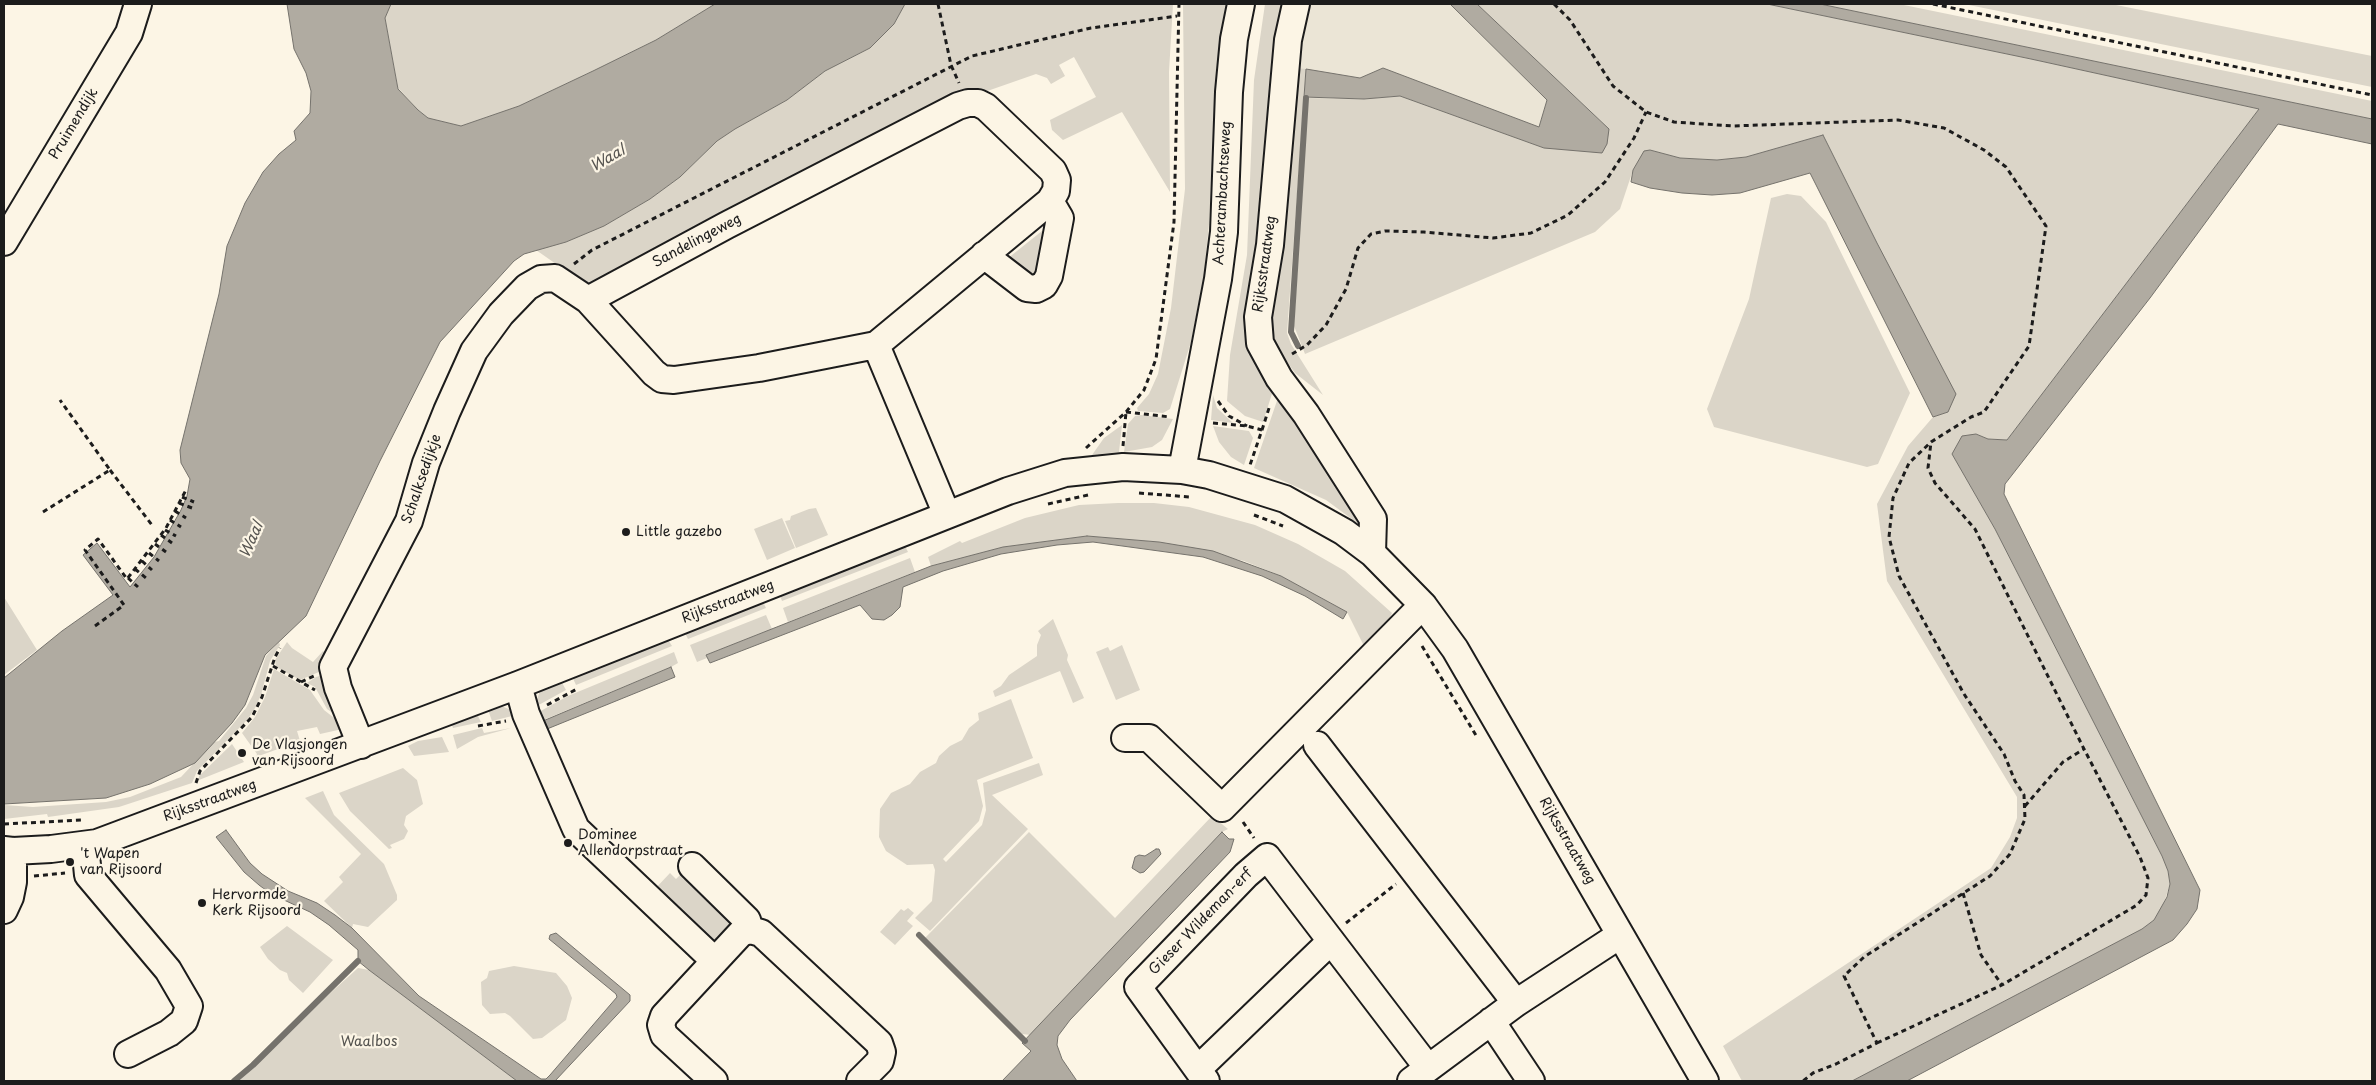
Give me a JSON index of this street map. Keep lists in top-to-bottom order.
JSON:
{
  "streets": {
    "street": [
      "Pruimendijk",
      "Achterambachtseweg",
      "Sandelingeweg",
      "Rijksstraatweg",
      "Schalksedijkje",
      "Gieser Wildeman-erf"
    ]
  },
  "crossings": [
    ["Achterambachtseweg", "Rijksstraatweg"],
    ["Rijksstraatweg", "Schalksedijkje"],
    ["Rijksstraatweg", "Gieser Wildeman-erf"]
  ],
  "water": ["Waal"],
  "parks": ["Waalbos"],
  "places": [
    "Little gazebo",
    "De Vlasjongen van Rijsoord",
    "Dominee Allendorpstraat",
    "'t Wapen van Rijsoord",
    "Hervormde Kerk Rijsoord"
  ]
}
